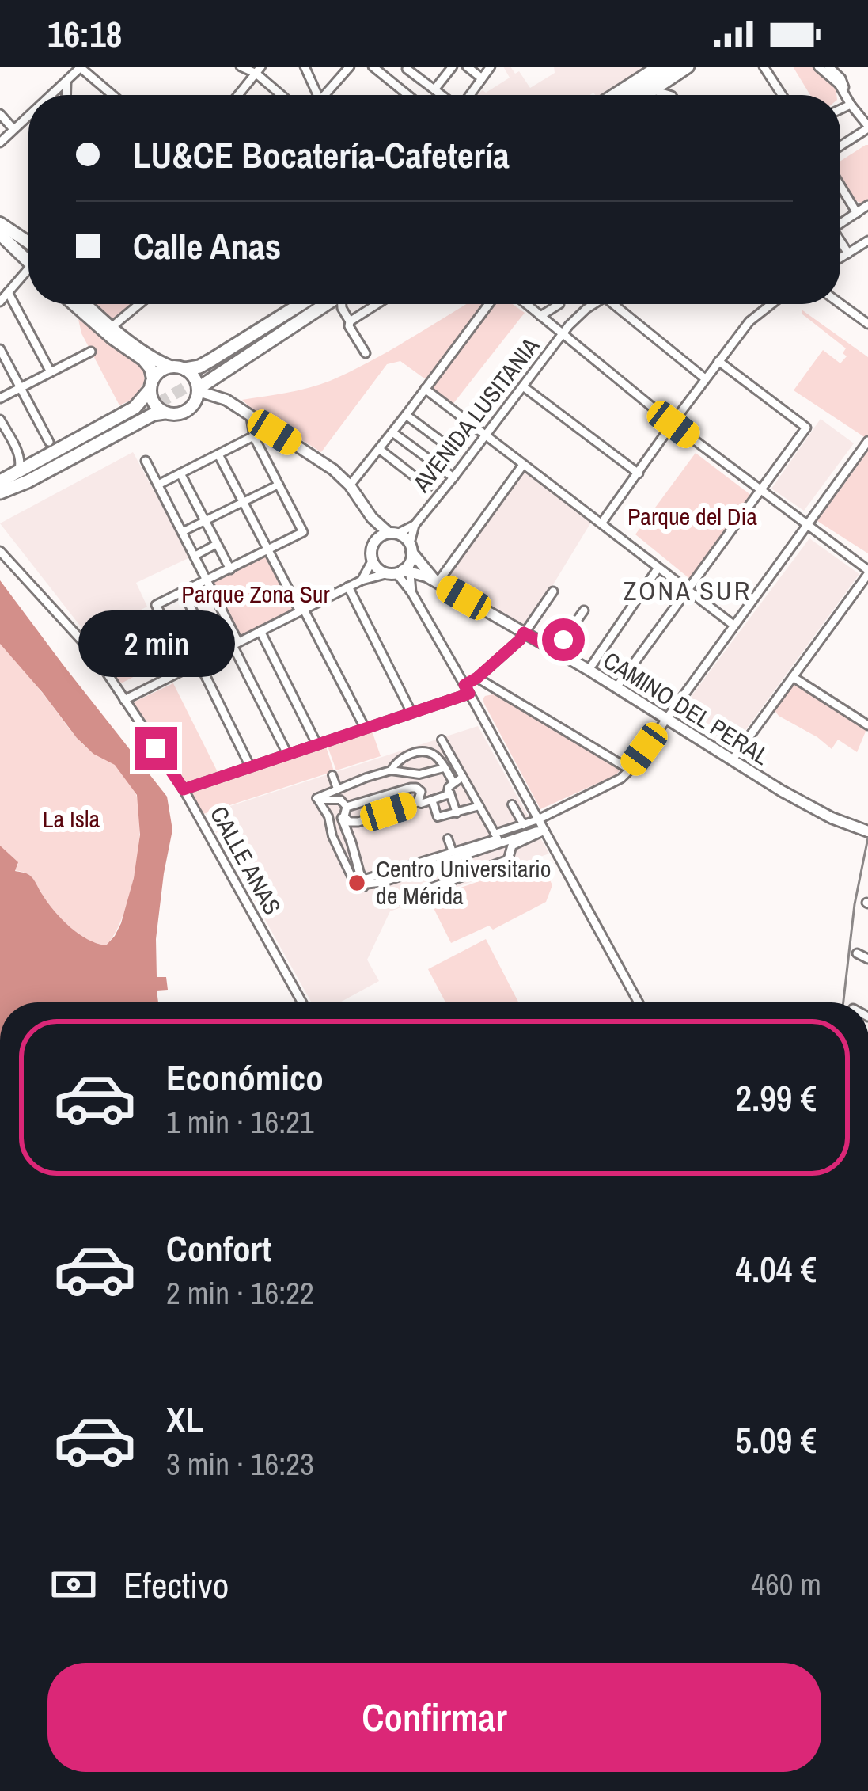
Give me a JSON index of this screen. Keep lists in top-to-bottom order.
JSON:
{
  "streets": {
    "street": ["AVENIDA LUSITANIA", "CAMINO DEL PERAL", "CALLE ANAS"]
  },
  "crossings": [
    ["AVENIDA LUSITANIA", "CAMINO DEL PERAL"]
  ],
  "districts": ["ZONA SUR"],
  "parks": ["Parque del Dia", "Parque Zona Sur", "La Isla"],
  "places": ["Centro Universitario de Mérida"],
  "page": {
    "status": "16:18",
    "banner": ["LU&CE Bocatería-Cafetería", "Calle Anas"],
    "bubble": "2 min",
    "list": [
      {
        "name": "Económico",
        "note": "1 min · 16:21",
        "value": "2.99 €"
      },
      {
        "name": "Confort",
        "note": "2 min · 16:22",
        "value": "4.04 €"
      },
      {
        "name": "XL",
        "note": "3 min · 16:23",
        "value": "5.09 €"
      }
    ],
    "pay": ["Efectivo", "460 m"],
    "buttons": "Confirmar"
  }
}
